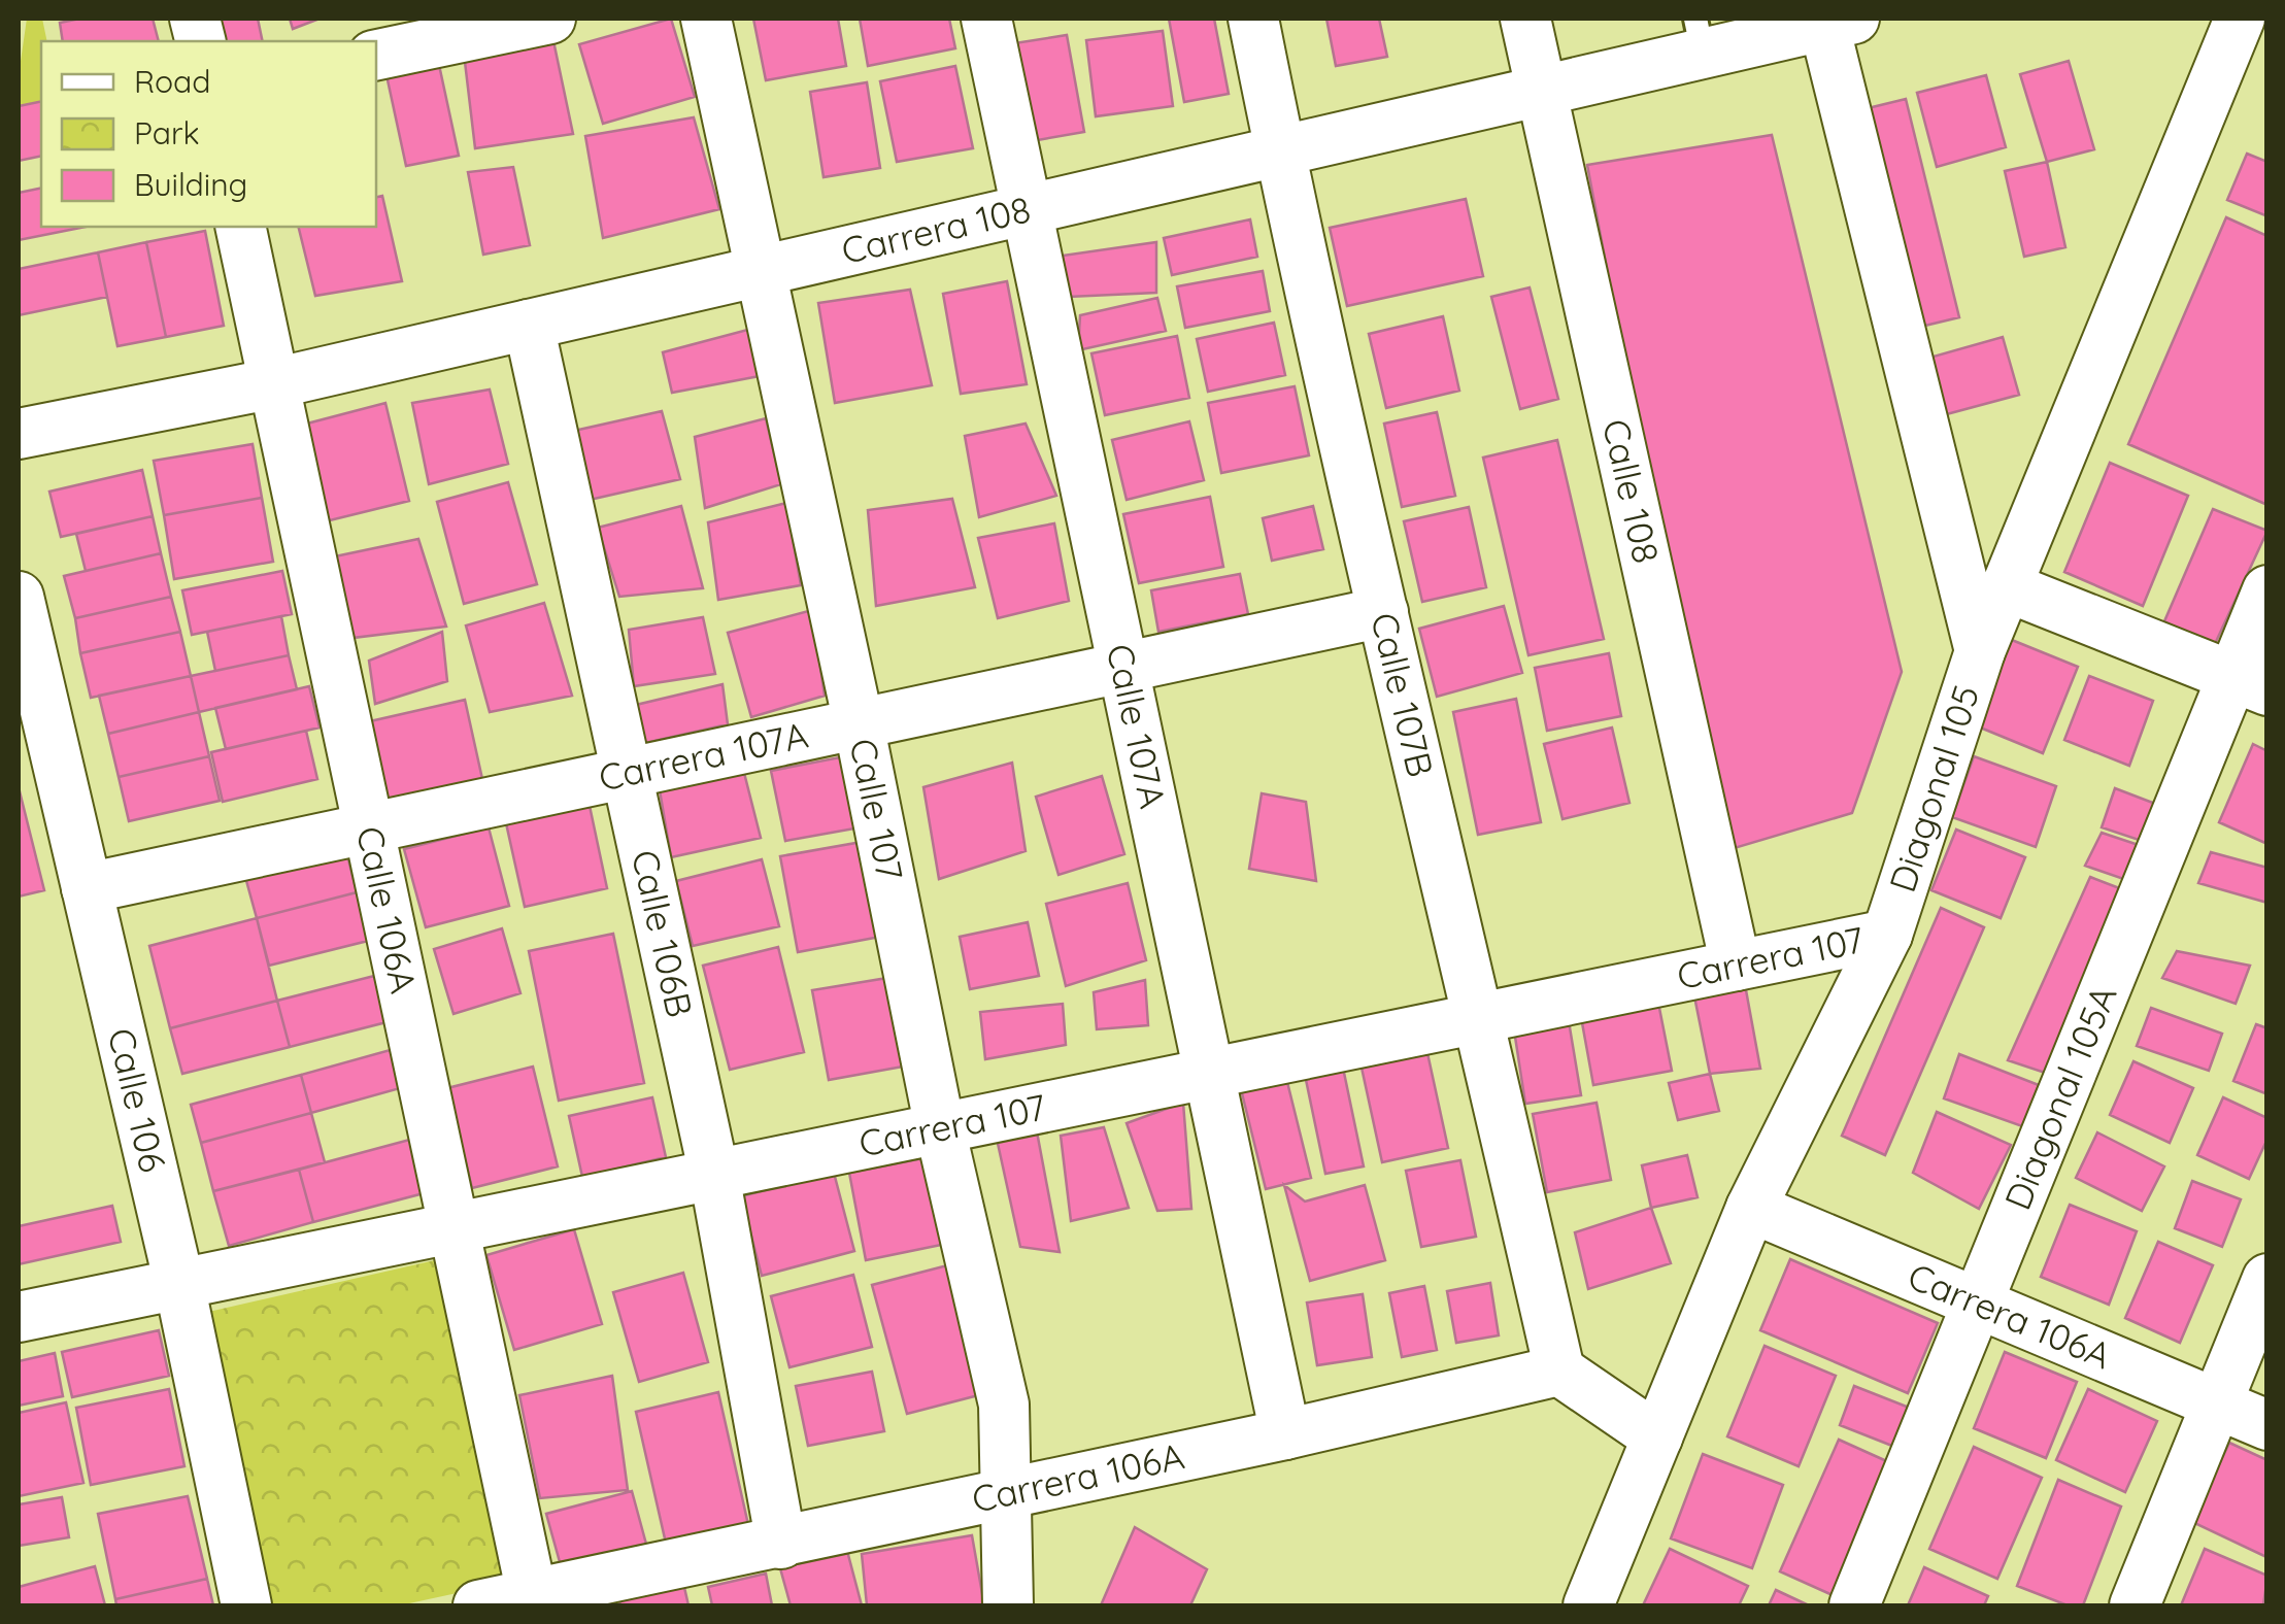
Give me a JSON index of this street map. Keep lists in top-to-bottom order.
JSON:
{
  "streets": {
    "street": [
      "Carrera 108",
      "Calle 108",
      "Calle 107B",
      "Calle 107A",
      "Carrera 107A",
      "Diagonal 105",
      "Calle 107",
      "Calle 106A",
      "Calle 106B",
      "Carrera 107",
      "Diagonal 105A",
      "Calle 106",
      "Carrera 106A"
    ]
  },
  "crossings": [
    ["Carrera 108", "Calle 108"],
    ["Carrera 108", "Calle 107B"],
    ["Carrera 108", "Calle 107A"],
    ["Carrera 108", "Calle 107"],
    ["Carrera 108", "Calle 106A"],
    ["Carrera 108", "Calle 106B"],
    ["Calle 108", "Carrera 107"],
    ["Calle 107B", "Carrera 107A"],
    ["Calle 107B", "Carrera 107"],
    ["Calle 107B", "Carrera 106A"],
    ["Calle 107A", "Carrera 107A"],
    ["Calle 107A", "Carrera 107"],
    ["Calle 107A", "Carrera 106A"],
    ["Carrera 107A", "Calle 107"],
    ["Carrera 107A", "Calle 106A"],
    ["Carrera 107A", "Calle 106B"],
    ["Carrera 107A", "Calle 106"],
    ["Diagonal 105", "Carrera 107"],
    ["Diagonal 105", "Carrera 106A"],
    ["Calle 107", "Carrera 107"],
    ["Calle 107", "Carrera 106A"],
    ["Calle 106A", "Carrera 107"],
    ["Calle 106A", "Carrera 106A"],
    ["Calle 106B", "Carrera 107"],
    ["Calle 106B", "Carrera 106A"],
    ["Carrera 107", "Calle 106"],
    ["Diagonal 105A", "Carrera 106A"]
  ],
  "legend": ["Road", "Park", "Building"]
}
